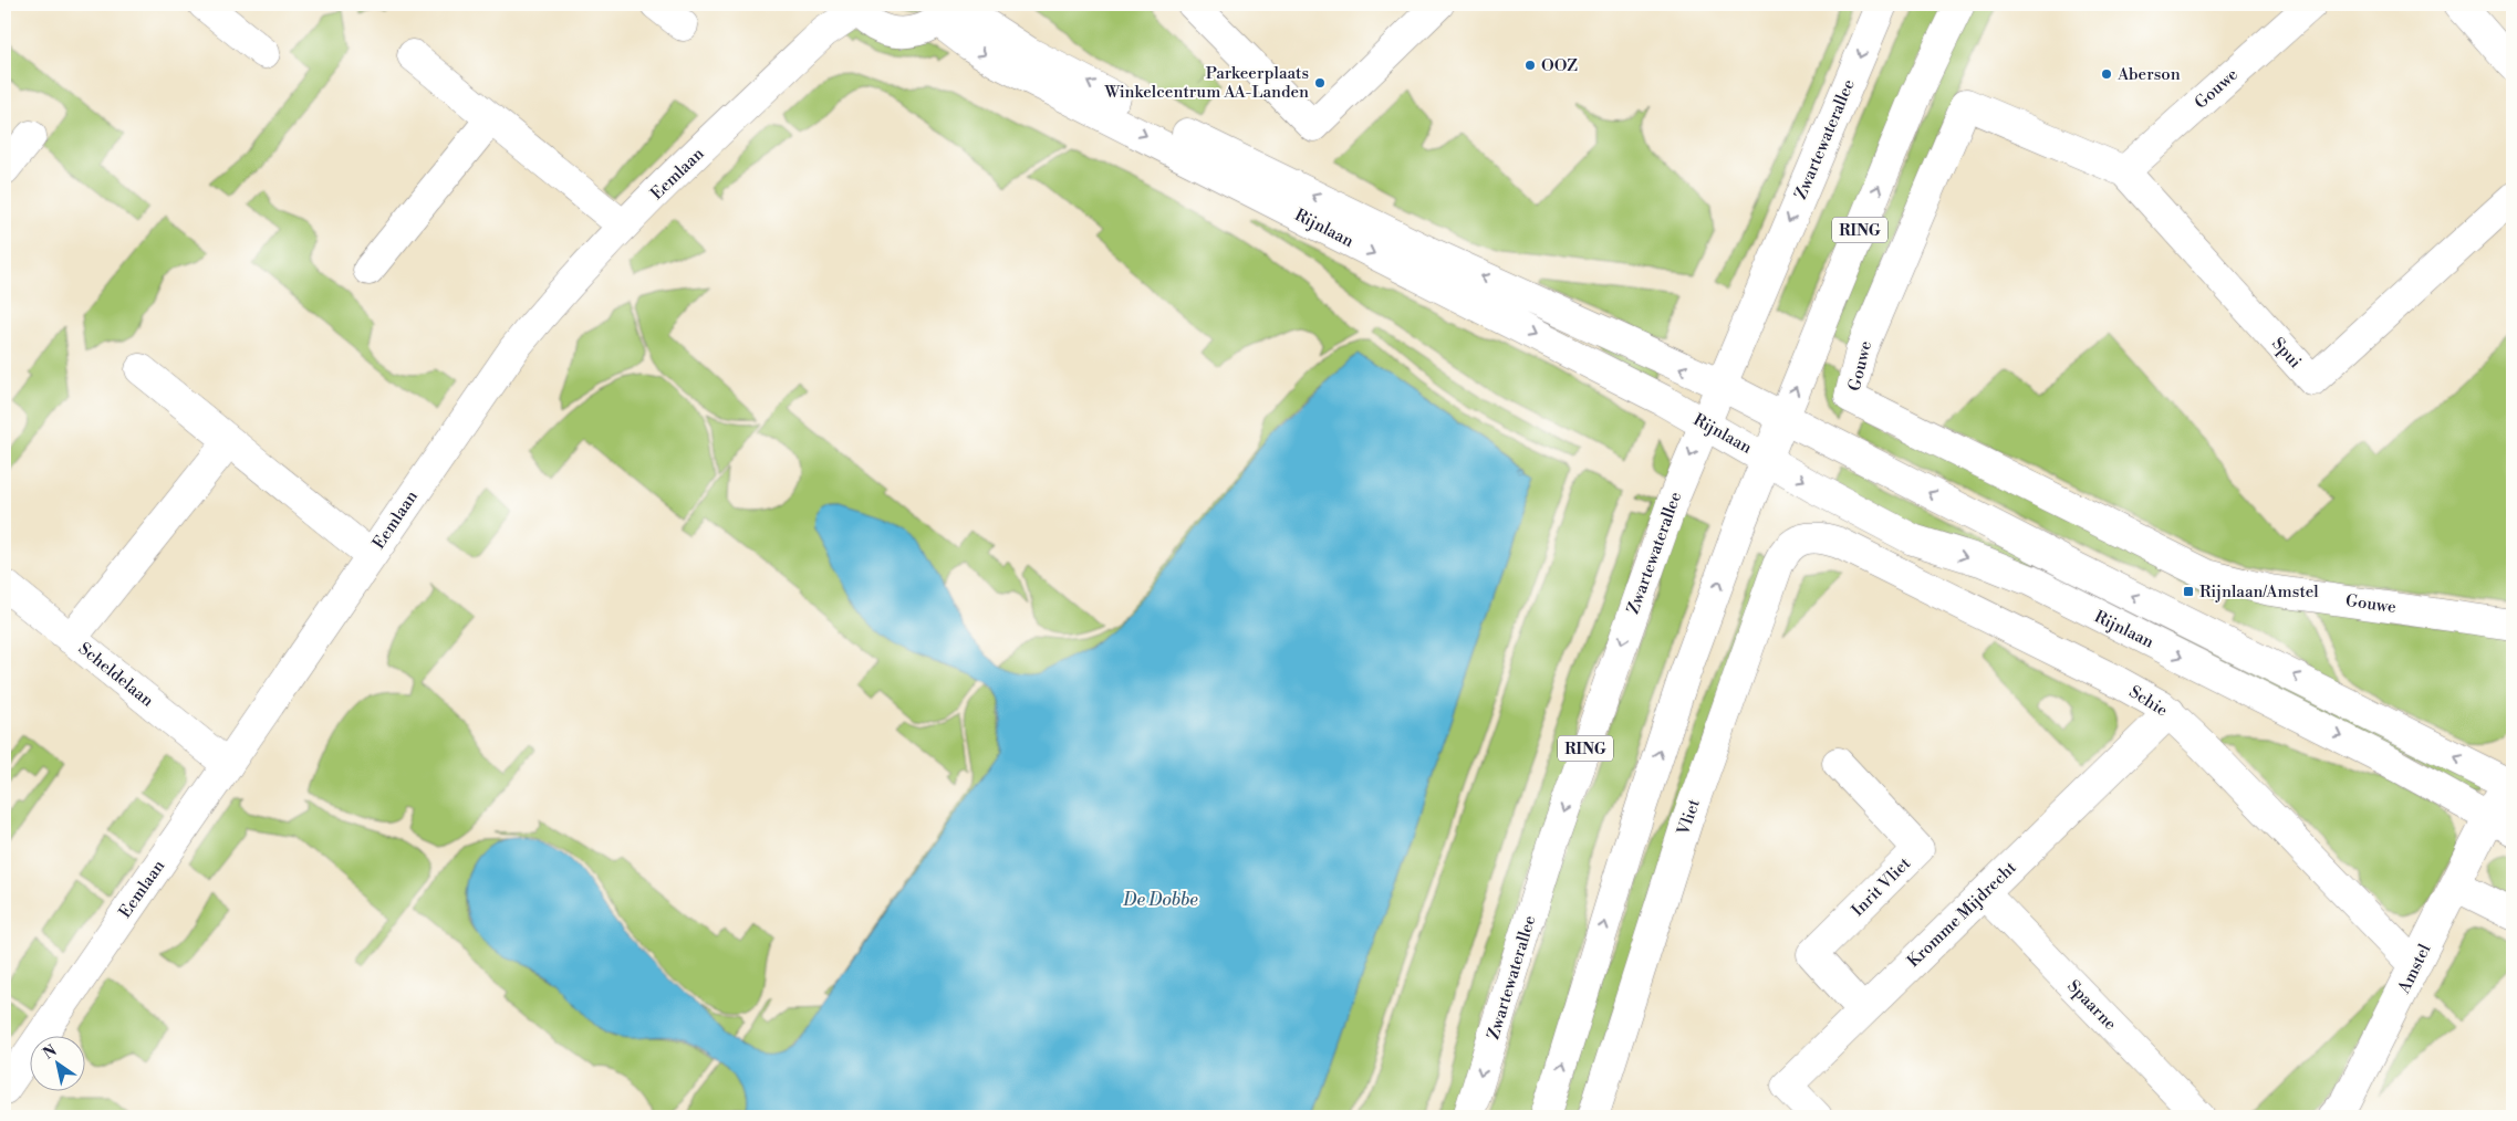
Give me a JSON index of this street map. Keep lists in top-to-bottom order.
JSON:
{
  "streets": {
    "street": [
      "Gouwe",
      "Zwartewaterallee",
      "Eemlaan",
      "Rijnlaan",
      "RING",
      "Spui",
      "Scheldelaan",
      "Schie",
      "Vliet",
      "Inrit Vliet",
      "Kromme Mijdrecht",
      "Amstel",
      "Spaarne"
    ]
  },
  "crossings": [
    ["Gouwe", "Spui"],
    ["Zwartewaterallee", "Rijnlaan"],
    ["Eemlaan", "Scheldelaan"],
    ["Rijnlaan", "RING"],
    ["Rijnlaan", "Amstel"],
    ["Schie", "Vliet"],
    ["Schie", "Kromme Mijdrecht"],
    ["Schie", "Amstel"],
    ["Inrit Vliet", "Kromme Mijdrecht"],
    ["Kromme Mijdrecht", "Spaarne"]
  ],
  "water": ["De Dobbe"],
  "places": {
    "other": ["OOZ", "Aberson", "Parkeerplaats Winkelcentrum AA-Landen"],
    "transit": ["Rijnlaan/Amstel"]
  },
  "north": "top left"
}
